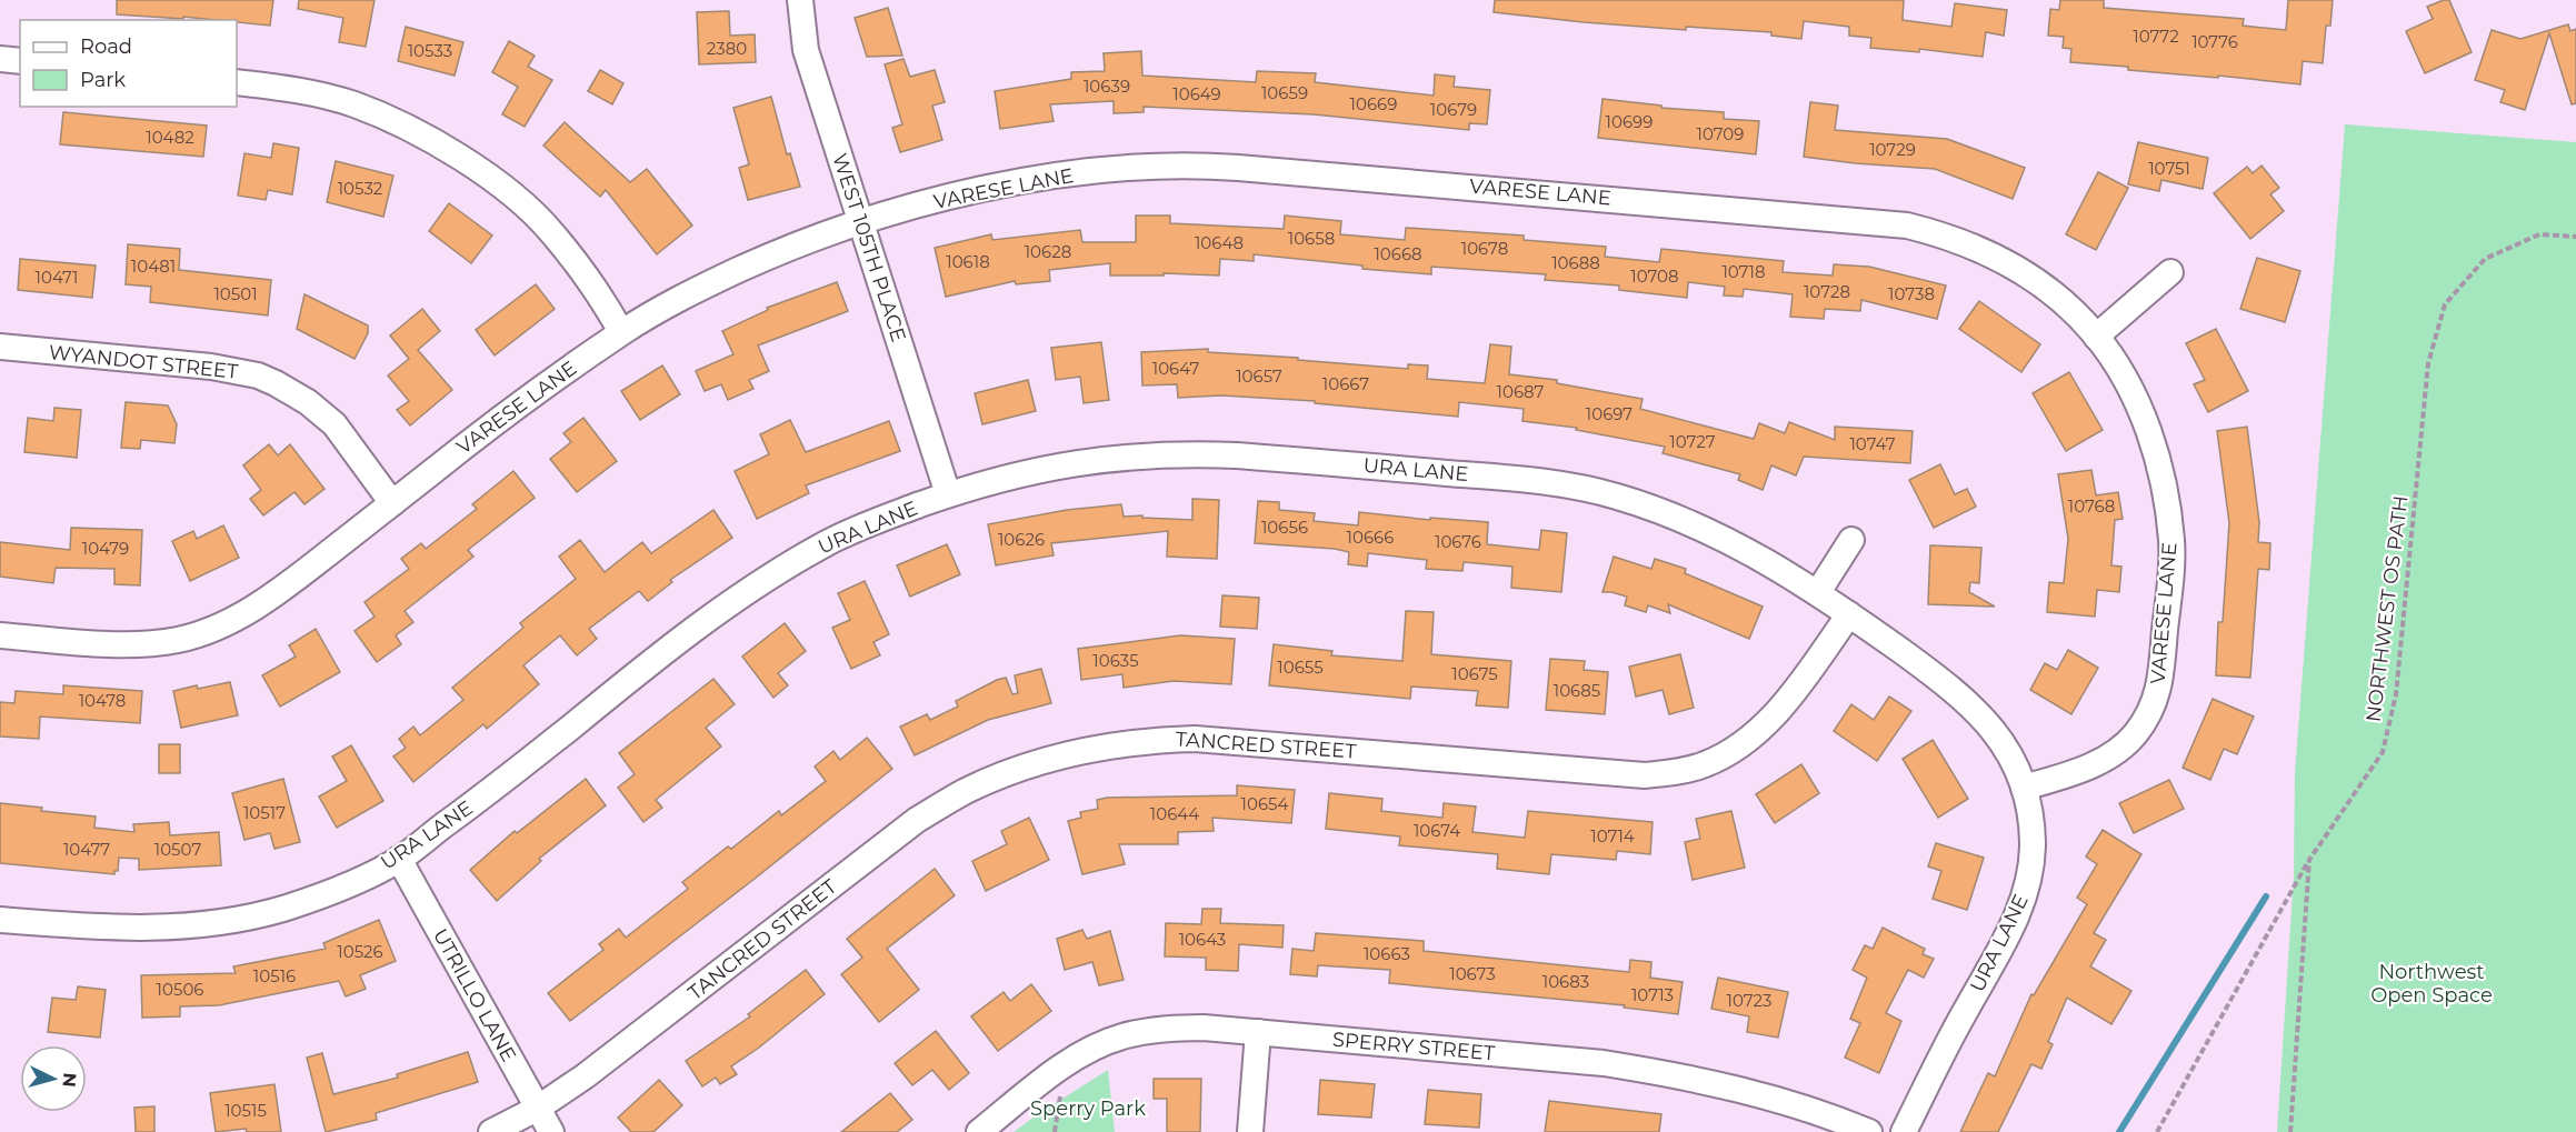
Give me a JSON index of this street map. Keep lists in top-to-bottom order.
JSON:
{
  "streets": {
    "street": [
      "VARESE LANE",
      "WEST 105TH PLACE",
      "WYANDOT STREET",
      "URA LANE",
      "TANCRED STREET",
      "UTRILLO LANE",
      "SPERRY STREET"
    ],
    "path": ["NORTHWEST OS PATH"]
  },
  "crossings": [
    ["VARESE LANE", "WEST 105TH PLACE"],
    ["VARESE LANE", "WYANDOT STREET"],
    ["VARESE LANE", "URA LANE"],
    ["WEST 105TH PLACE", "URA LANE"],
    ["URA LANE", "TANCRED STREET"],
    ["URA LANE", "UTRILLO LANE"],
    ["TANCRED STREET", "UTRILLO LANE"]
  ],
  "parks": ["Northwest Open Space", "Sperry Park"],
  "house_numbers": [
    "10772",
    "10776",
    "2380",
    "10533",
    "10639",
    "10659",
    "10649",
    "10669",
    "10679",
    "10699",
    "10709",
    "10482",
    "10729",
    "10751",
    "10532",
    "10658",
    "10648",
    "10678",
    "10628",
    "10668",
    "10618",
    "10688",
    "10481",
    "10718",
    "10708",
    "10471",
    "10728",
    "10501",
    "10738",
    "10647",
    "10657",
    "10667",
    "10687",
    "10697",
    "10727",
    "10747",
    "10768",
    "10656",
    "10666",
    "10626",
    "10676",
    "10479",
    "10635",
    "10655",
    "10675",
    "10685",
    "10478",
    "10654",
    "10517",
    "10644",
    "10674",
    "10714",
    "10477",
    "10507",
    "10643",
    "10526",
    "10663",
    "10673",
    "10516",
    "10683",
    "10506",
    "10713",
    "10723",
    "10515"
  ],
  "legend": ["Road", "Park"],
  "north": "right"
}
